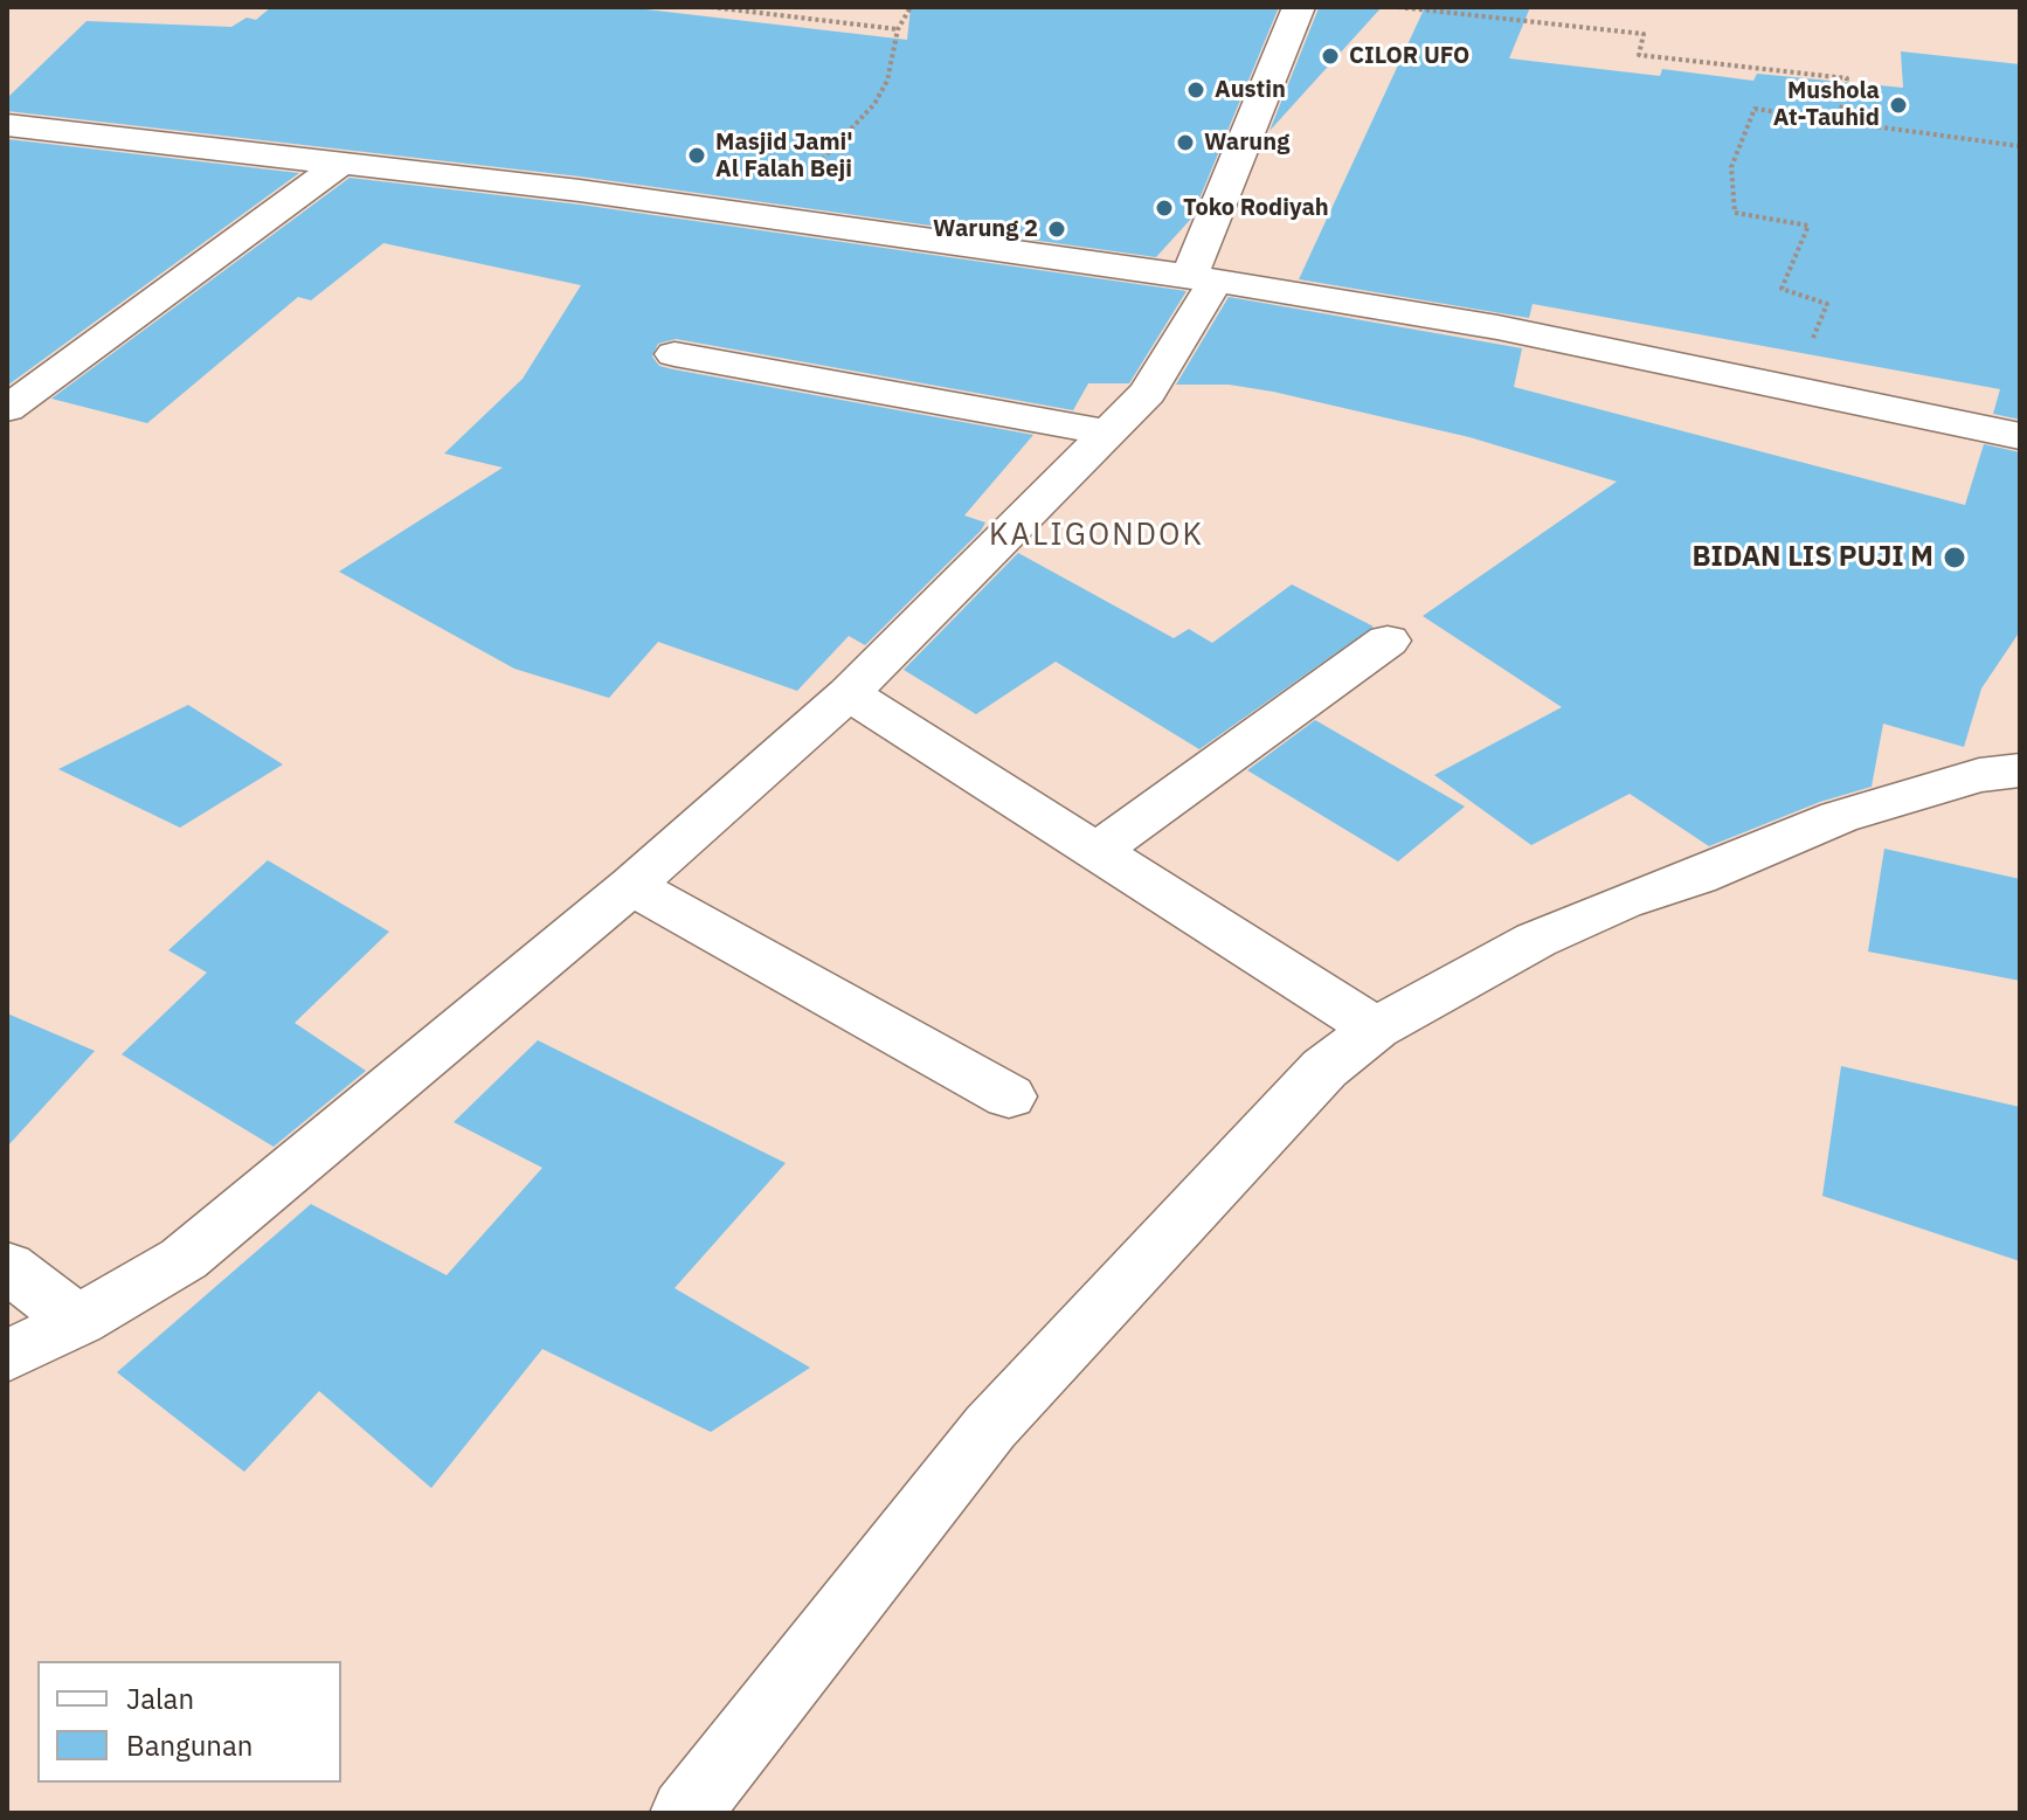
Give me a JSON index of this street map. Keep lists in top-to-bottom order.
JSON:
{
  "districts": ["KALIGONDOK"],
  "places": [
    "CILOR UFO",
    "Austin",
    "Mushola At-Tauhid",
    "Warung",
    "Masjid Jami' Al Falah Beji",
    "Toko Rodiyah",
    "Warung 2",
    "BIDAN LIS PUJI M"
  ],
  "legend": ["Jalan", "Bangunan"]
}
